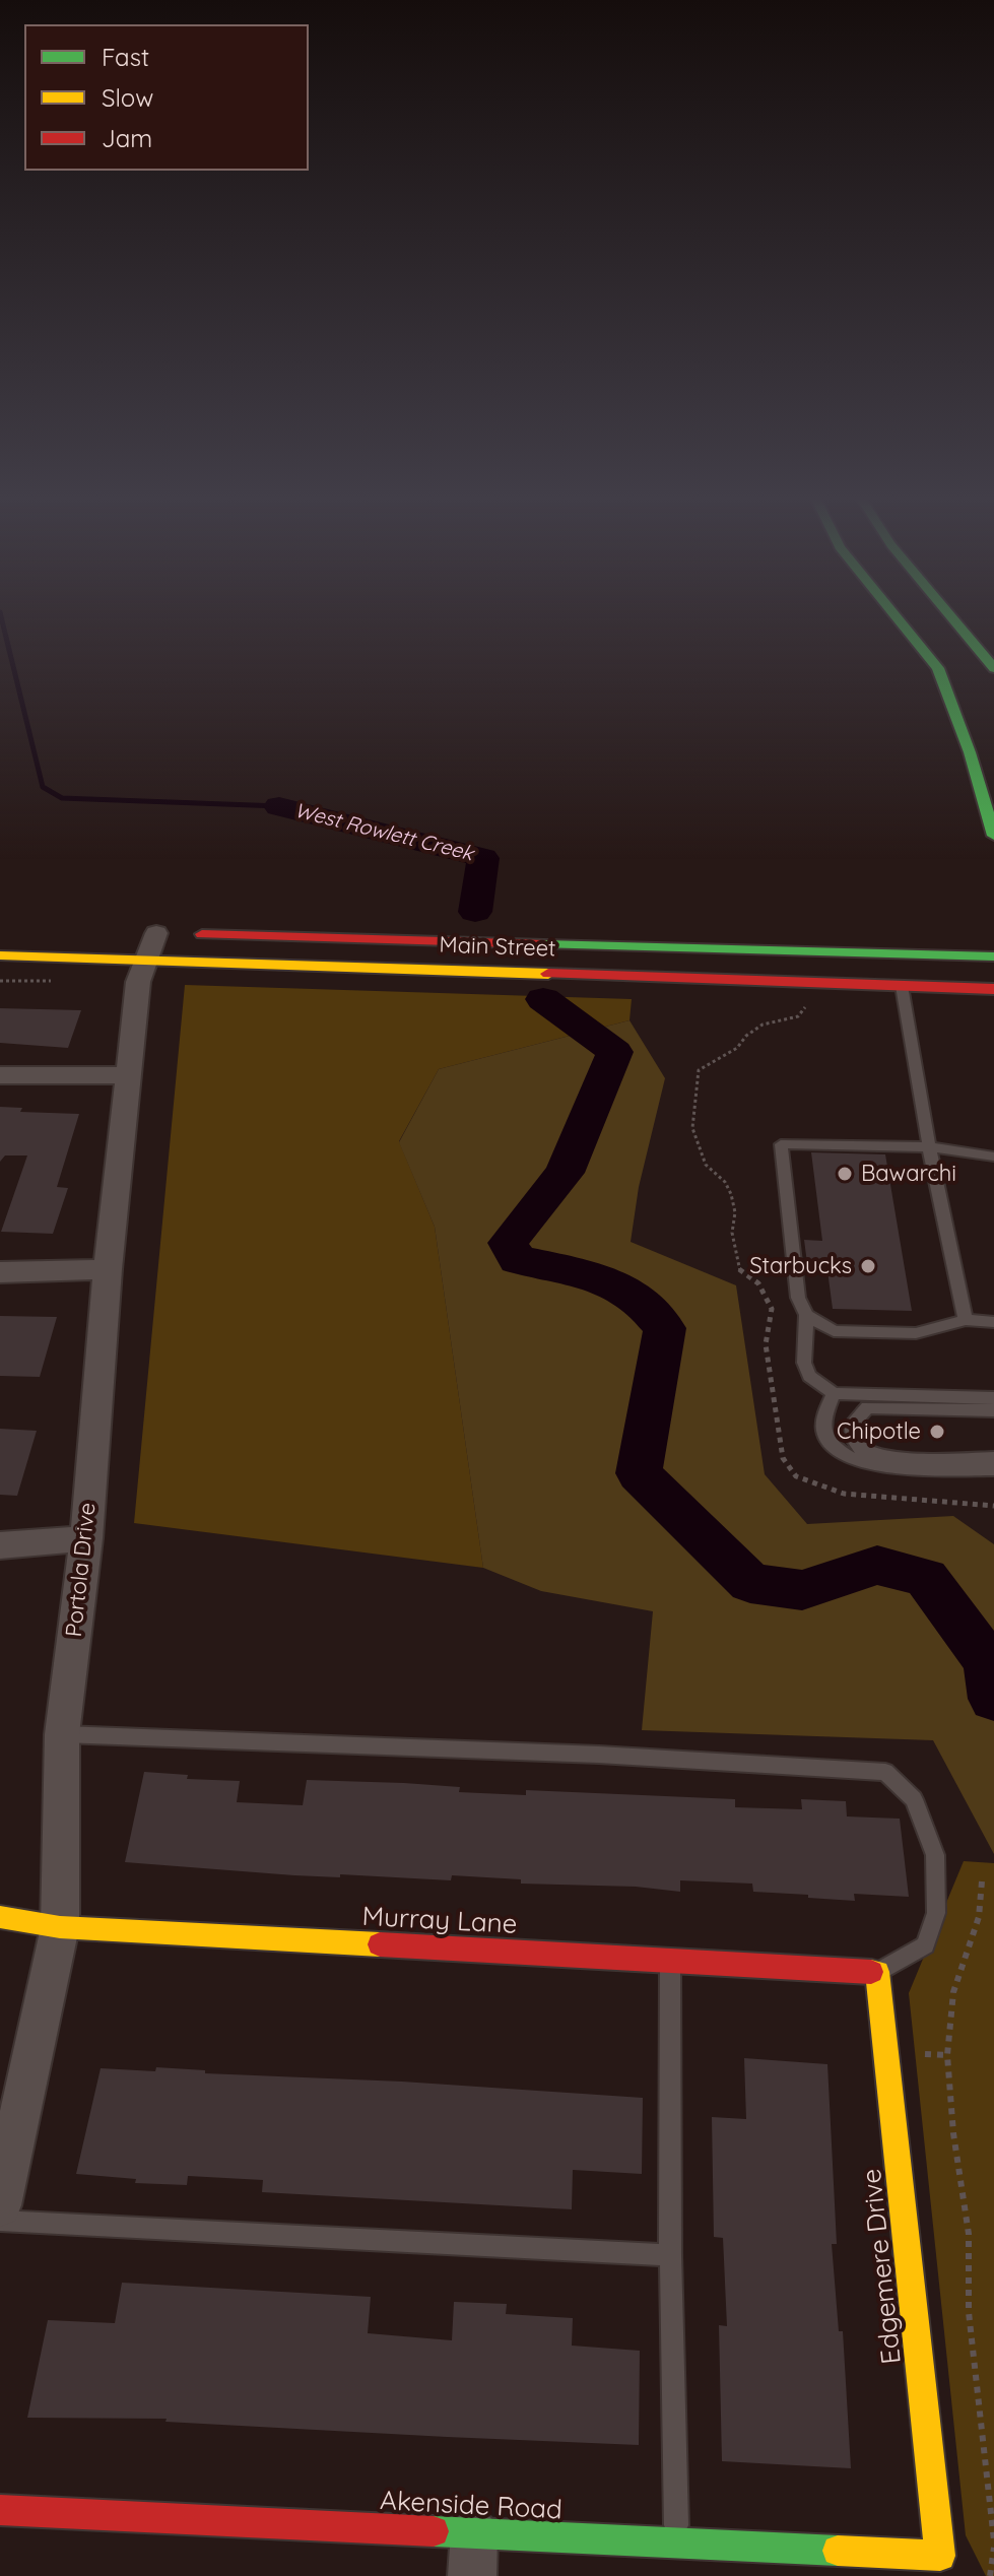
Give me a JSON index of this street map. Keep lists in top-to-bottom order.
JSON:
{
  "streets": {
    "main road": [
      "Main Street",
      "Murray Lane",
      "Edgemere Drive",
      "Akenside Road"
    ],
    "street": ["Portola Drive"]
  },
  "crossings": [
    ["Main Street", "Portola Drive"],
    ["Portola Drive", "Murray Lane"],
    ["Murray Lane", "Edgemere Drive"],
    ["Edgemere Drive", "Akenside Road"]
  ],
  "water": ["West Rowlett Creek"],
  "places": ["Bawarchi", "Starbucks", "Chipotle"],
  "legend": ["Fast", "Slow", "Jam"]
}
